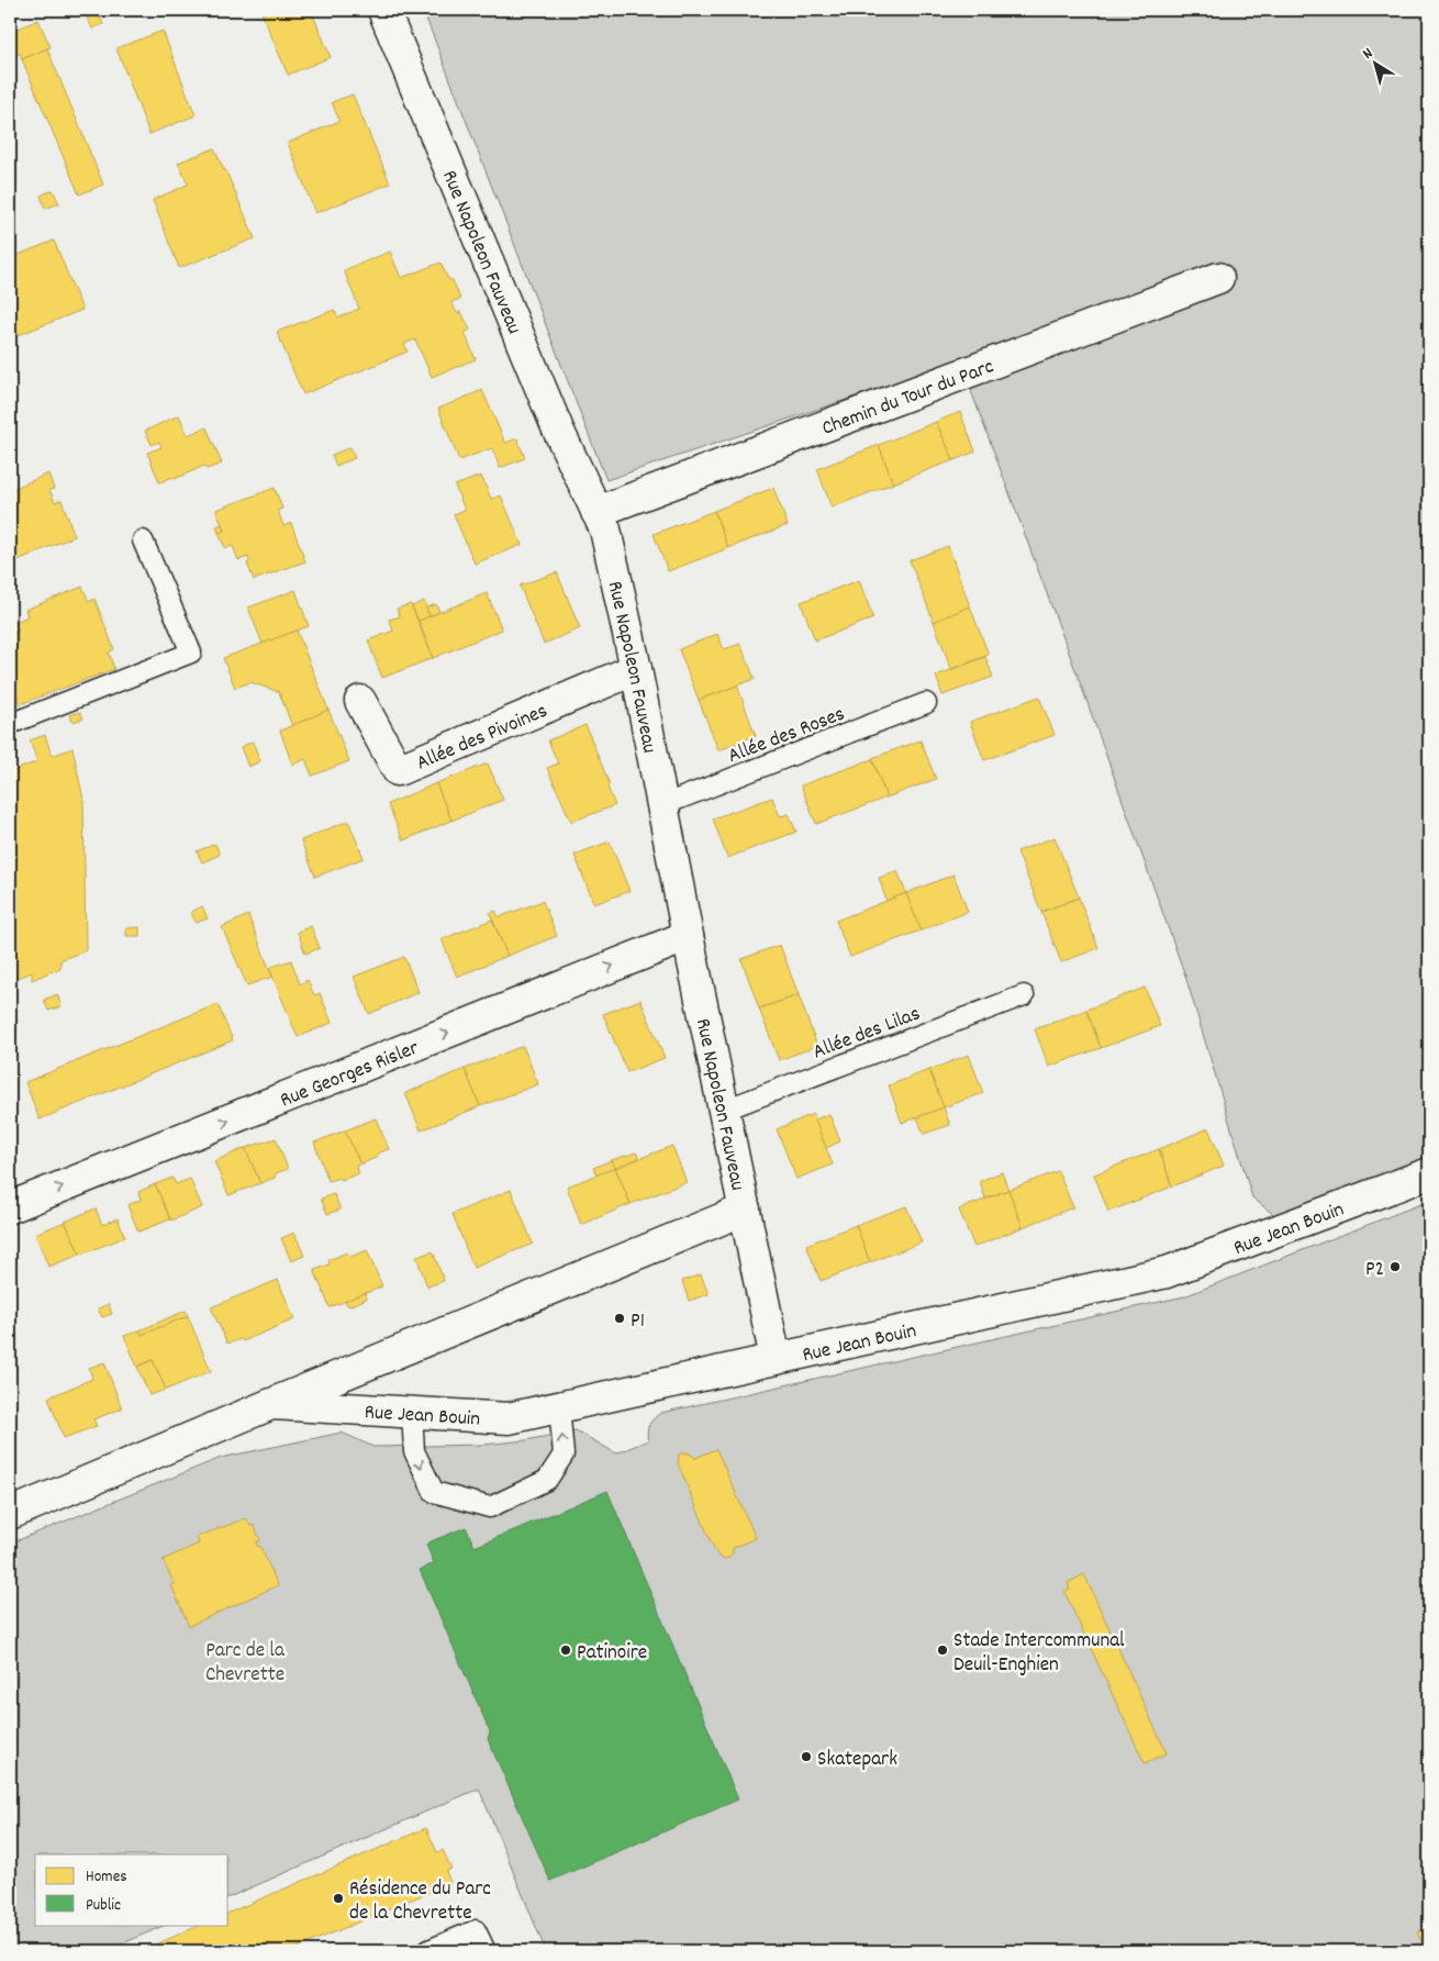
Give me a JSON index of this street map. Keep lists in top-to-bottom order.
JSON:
{
  "streets": {
    "street": [
      "Rue Napoleon Fauveau",
      "Chemin du Tour du Parc",
      "Allée des Pivoines",
      "Rue Georges Risler",
      "Rue Jean Bouin"
    ],
    "lane": ["Allée des Roses", "Allée des Lilas"]
  },
  "crossings": [
    ["Rue Napoleon Fauveau", "Chemin du Tour du Parc"],
    ["Rue Napoleon Fauveau", "Allée des Roses"],
    ["Rue Napoleon Fauveau", "Allée des Pivoines"],
    ["Rue Napoleon Fauveau", "Allée des Lilas"],
    ["Rue Napoleon Fauveau", "Rue Georges Risler"],
    ["Rue Napoleon Fauveau", "Rue Jean Bouin"]
  ],
  "one_way": ["Rue Georges Risler"],
  "parks": ["Parc de la Chevrette"],
  "places": [
    "P2",
    "P1",
    "Patinoire",
    "Stade Intercommunal Deuil-Enghien",
    "Skatepark",
    "Résidence du Parc de la Chevrette"
  ],
  "legend": ["Homes", "Public"],
  "north": "top left"
}
